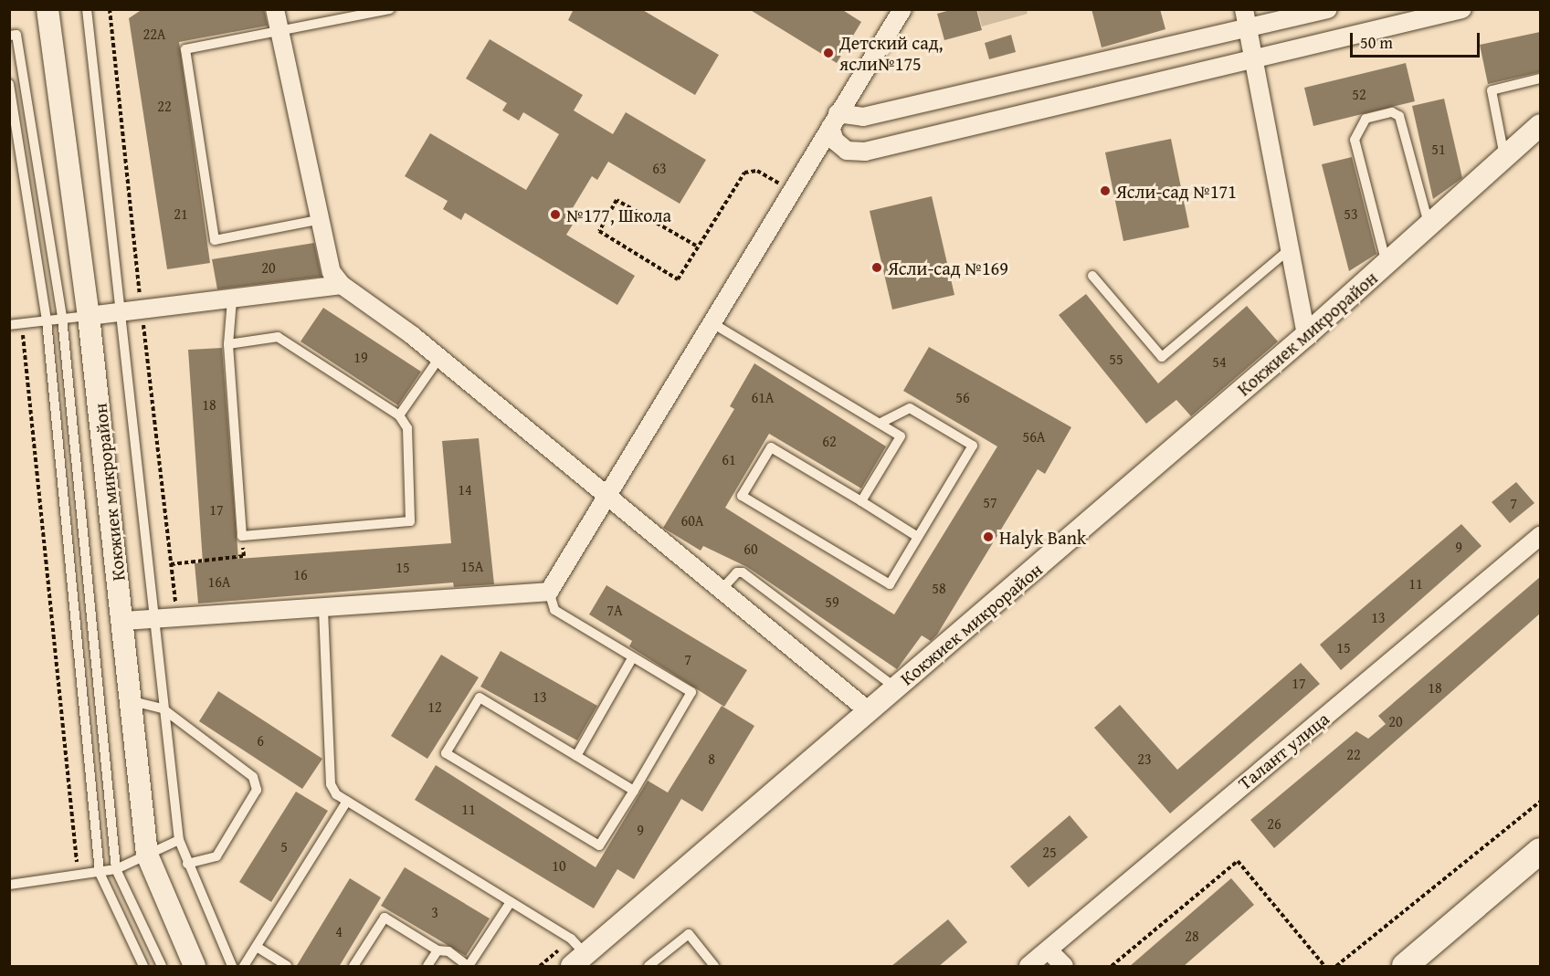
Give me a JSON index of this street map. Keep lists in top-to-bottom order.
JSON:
{
  "streets": {
    "street": ["Кокжиек микрорайон", "Талант улица"]
  },
  "places": [
    "Детский сад, ясли№175",
    "Ясли-сад №171",
    "№177, Школа",
    "Ясли-сад №169",
    "Halyk Bank"
  ],
  "house_numbers": [
    "22А",
    "52",
    "22",
    "51",
    "63",
    "21",
    "53",
    "20",
    "19",
    "55",
    "54",
    "61А",
    "56",
    "18",
    "56А",
    "62",
    "61",
    "14",
    "57",
    "7",
    "17",
    "60А",
    "9",
    "60",
    "15А",
    "15",
    "16",
    "16А",
    "11",
    "58",
    "59",
    "7А",
    "13",
    "15",
    "7",
    "17",
    "18",
    "13",
    "12",
    "20",
    "6",
    "22",
    "8",
    "23",
    "11",
    "26",
    "9",
    "5",
    "25",
    "10",
    "3",
    "4",
    "28"
  ],
  "scale_bar": "50 m"
}
